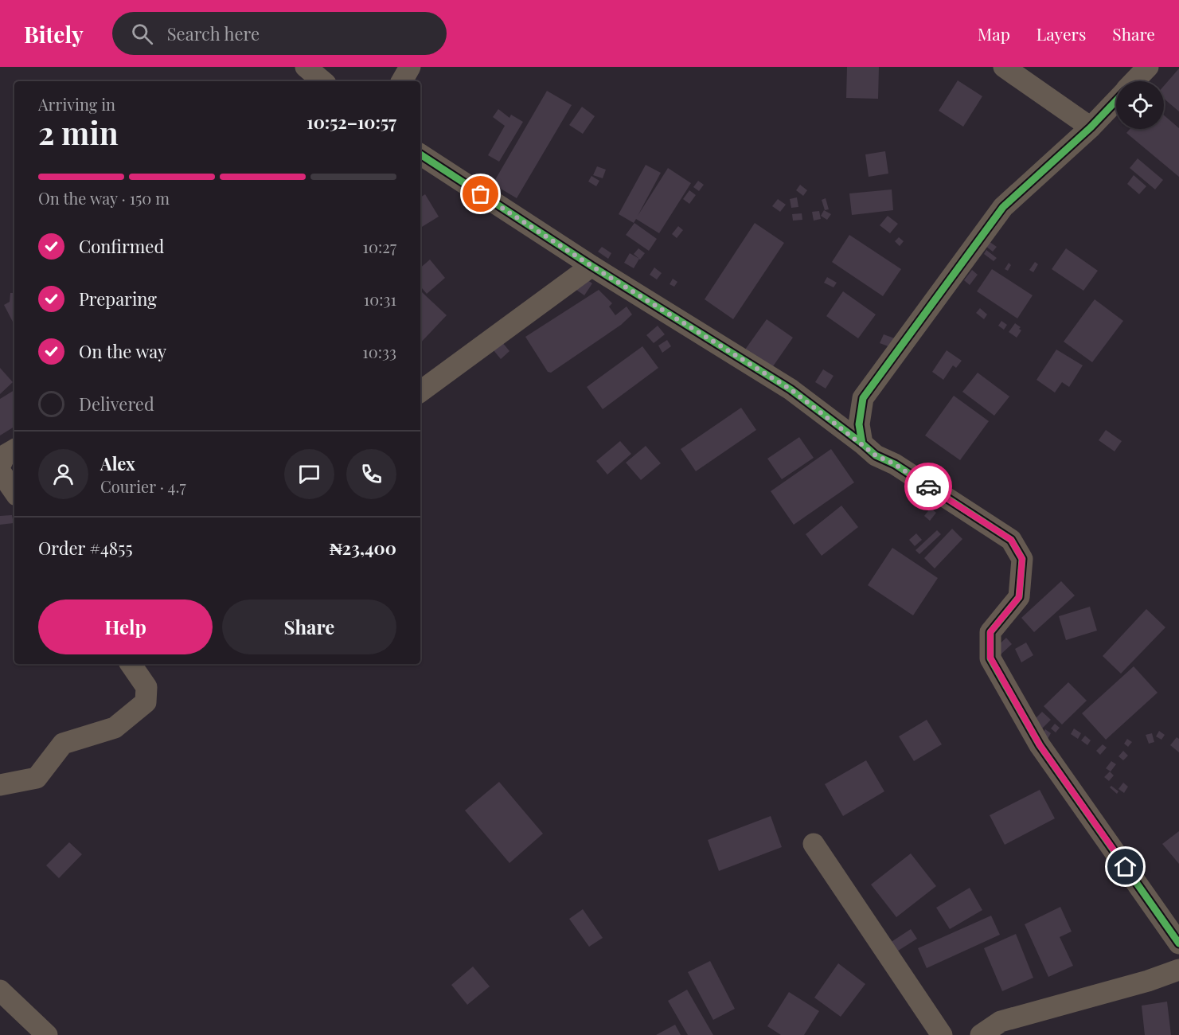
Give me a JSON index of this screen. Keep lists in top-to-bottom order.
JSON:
{
  "page": {
    "header": "Bitely",
    "search": "Search here",
    "nav": ["Map", "Layers", "Share"],
    "heading": ["2 min", "Arriving in", "10:52–10:57"],
    "panel": [
      "Alex",
      "Courier · 4.7",
      "Order #4855",
      "₦23,400"
    ],
    "bar": "On the way · 150 m",
    "list": [
      ["Confirmed", "10:27"],
      ["Preparing", "10:31"],
      ["On the way", "10:33"],
      "Delivered"
    ],
    "buttons": ["Help", "Share"]
  }
}
